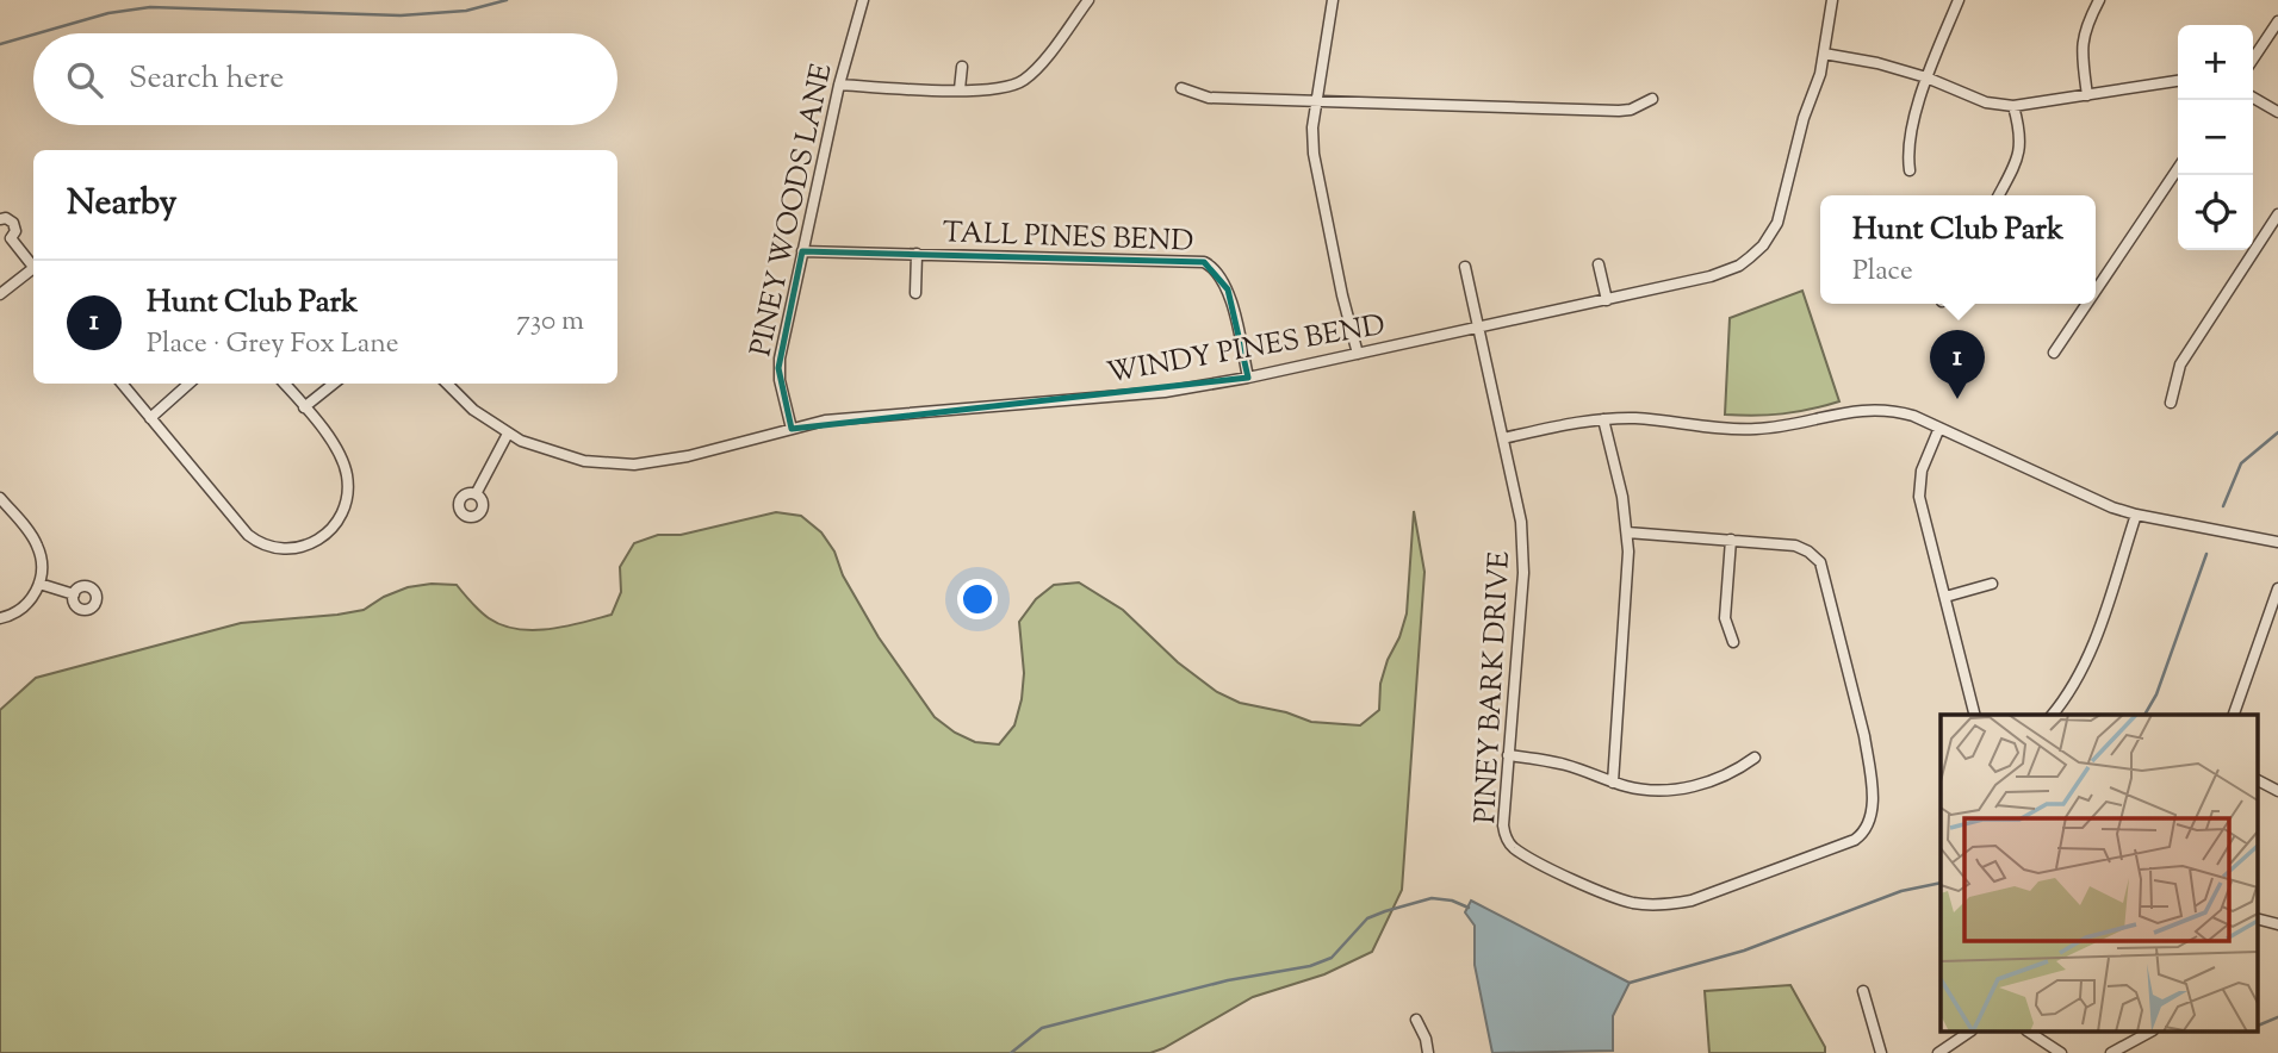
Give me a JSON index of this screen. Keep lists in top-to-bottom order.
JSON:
{
  "streets": {
    "street": [
      "PINEY WOODS LANE",
      "TALL PINES BEND",
      "WINDY PINES BEND",
      "PINEY BARK DRIVE"
    ]
  },
  "crossings": [
    ["PINEY WOODS LANE", "TALL PINES BEND"],
    ["PINEY WOODS LANE", "WINDY PINES BEND"],
    ["TALL PINES BEND", "WINDY PINES BEND"],
    ["WINDY PINES BEND", "PINEY BARK DRIVE"]
  ],
  "page": {
    "map_buttons": ["+", "−"],
    "search": "Search here",
    "heading": "Nearby",
    "popup": ["Hunt Club Park", "Place"],
    "list": [
      {
        "mark": "1",
        "name": "Hunt Club Park",
        "note": "Place · Grey Fox Lane",
        "value": "730 m"
      }
    ],
    "pins": "1"
  }
}
